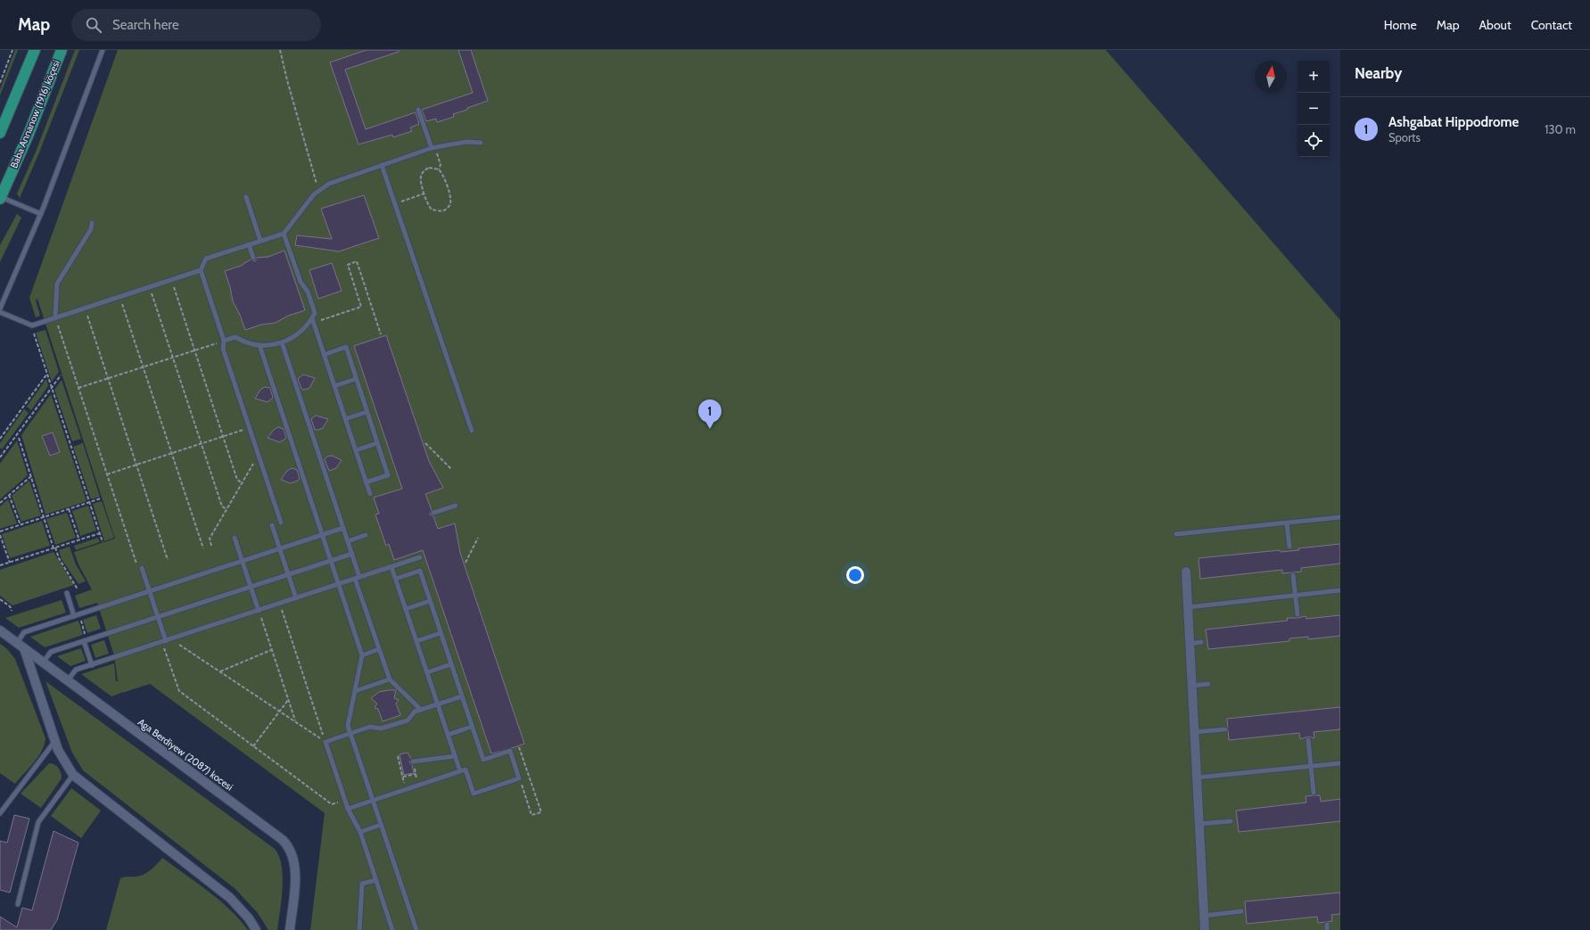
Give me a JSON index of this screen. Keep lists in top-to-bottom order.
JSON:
{
  "streets": {
    "main road": ["Baba Annanow (1916) köçesi"],
    "street": ["Aga Berdiyew (2087) kocesi"]
  },
  "north": "top",
  "page": {
    "header": "Map",
    "search": "Search here",
    "nav": [
      "Home",
      "Map",
      "About",
      "Contact"
    ],
    "heading": "Nearby",
    "map_buttons": ["+", "−"],
    "list": [
      {
        "mark": "1",
        "name": "Ashgabat Hippodrome",
        "note": "Sports",
        "value": "130 m"
      }
    ],
    "pins": "1"
  }
}
